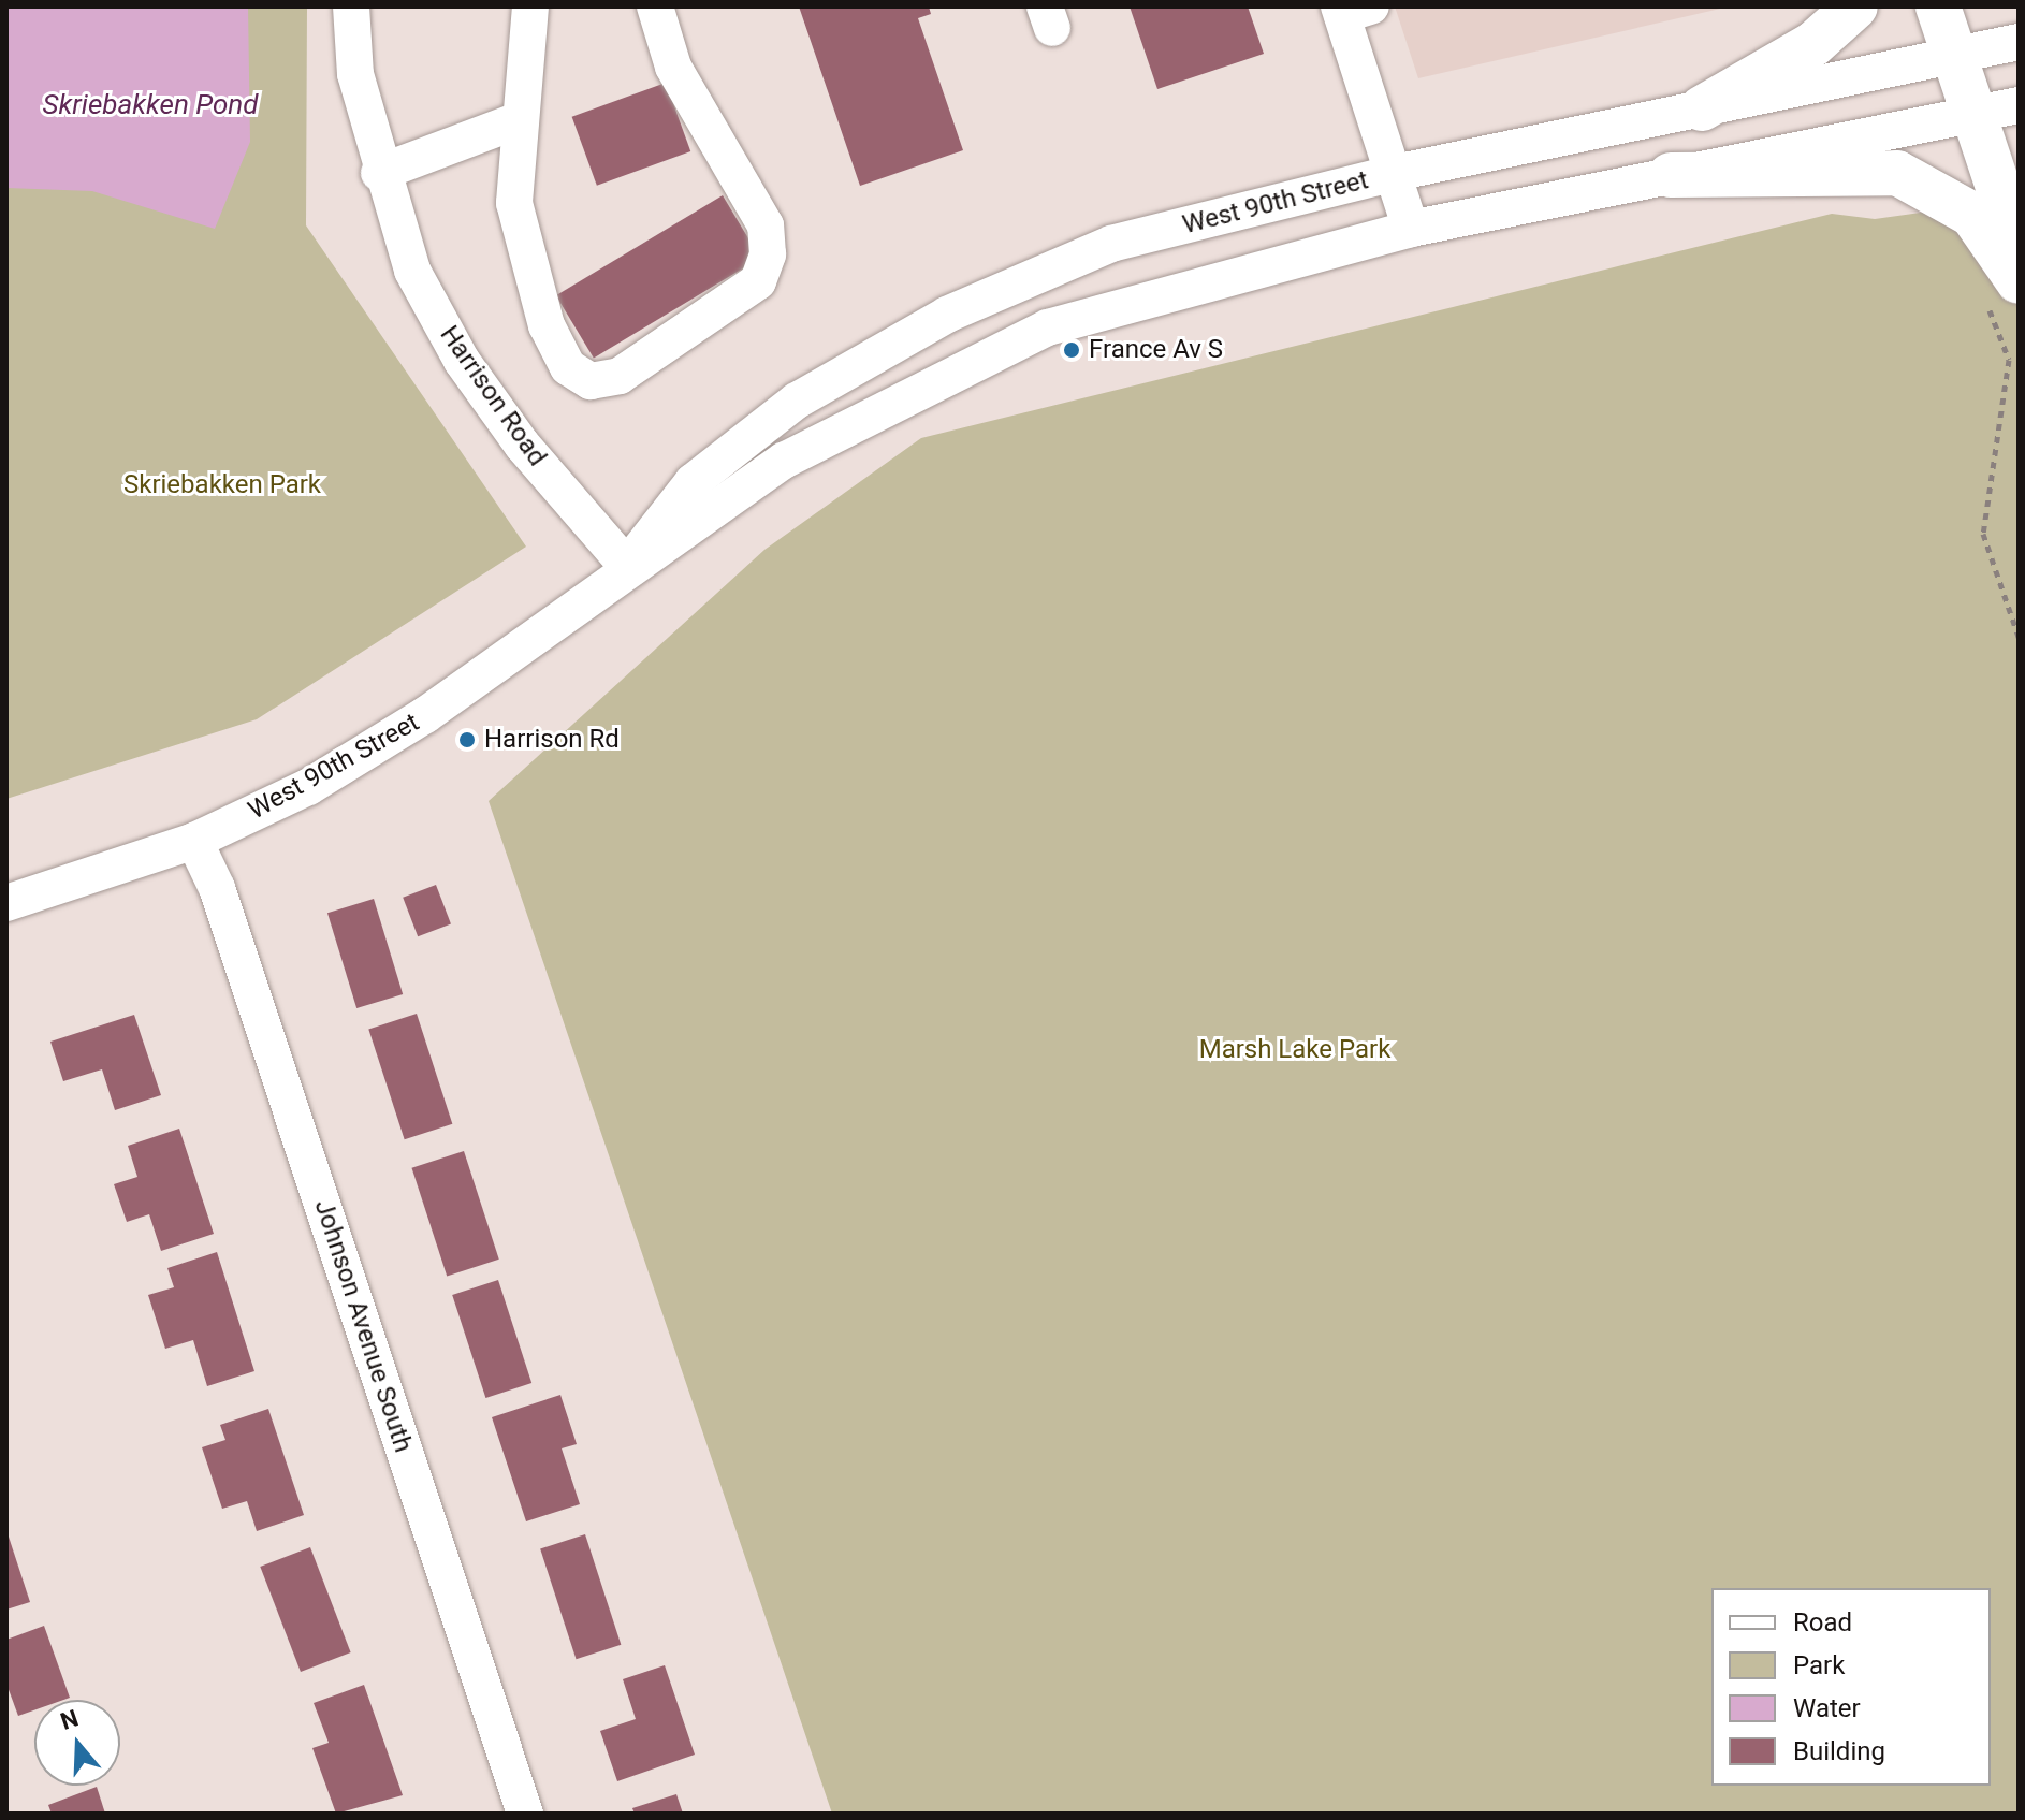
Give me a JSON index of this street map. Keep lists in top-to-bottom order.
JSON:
{
  "streets": {
    "street": ["West 90th Street", "Harrison Road", "Johnson Avenue South"]
  },
  "crossings": [
    ["West 90th Street", "Harrison Road"],
    ["West 90th Street", "Johnson Avenue South"]
  ],
  "water": ["Skriebakken Pond"],
  "parks": ["Skriebakken Park", "Marsh Lake Park"],
  "places": ["France Av S", "Harrison Rd"],
  "legend": [
    "Road",
    "Park",
    "Water",
    "Building"
  ],
  "north": "top"
}
